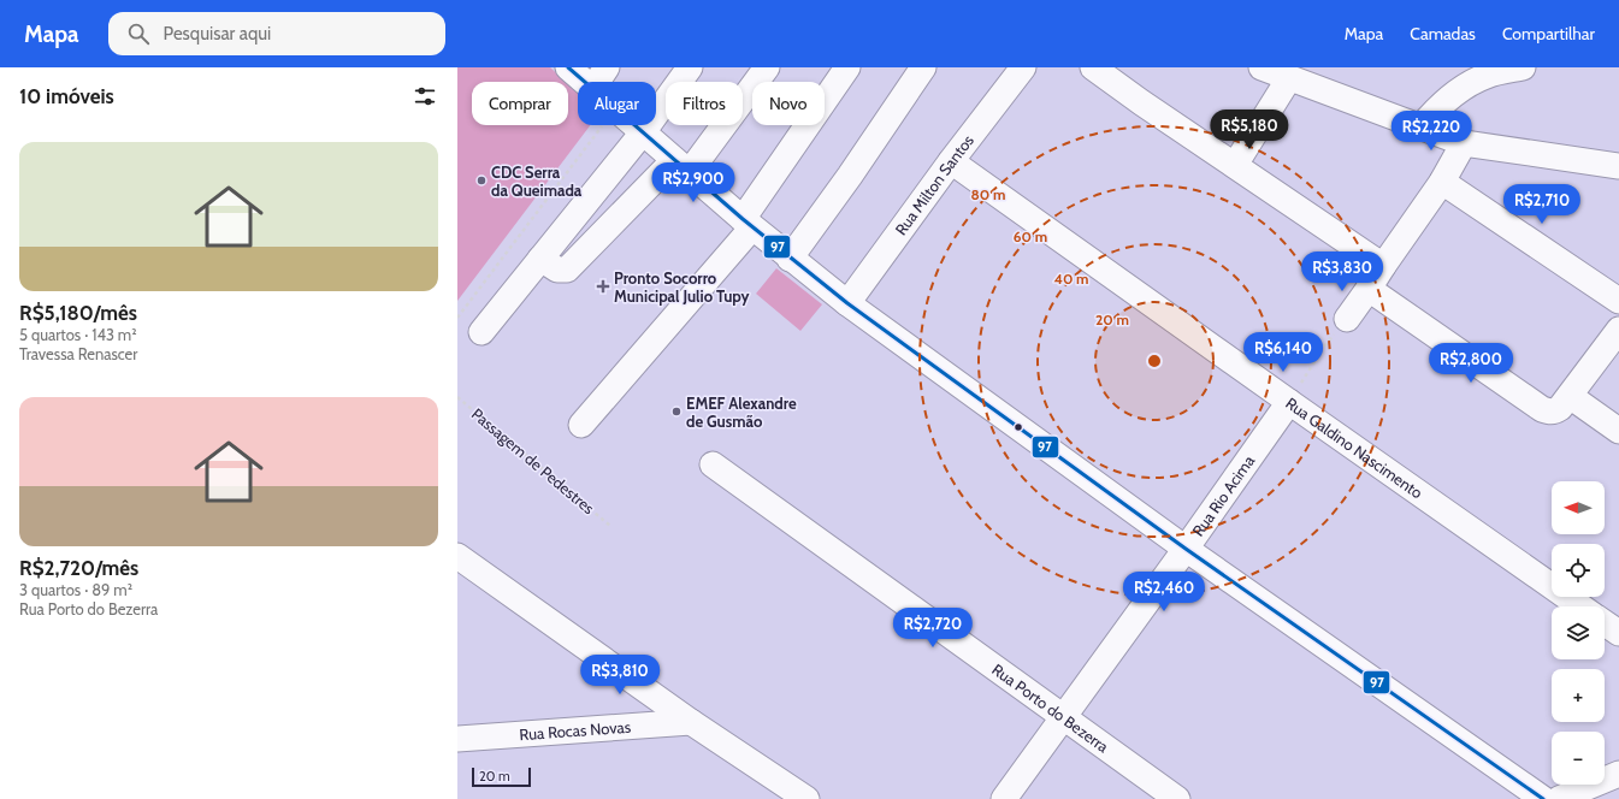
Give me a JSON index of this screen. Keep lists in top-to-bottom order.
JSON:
{
  "streets": {
    "street": [
      "Rua Milton Santos",
      "Rua Galdino Nascimento",
      "Rua Rio Acima",
      "Rua Porto do Bezerra",
      "Rua Rocas Novas"
    ],
    "path": ["Passagem de Pedestres"]
  },
  "crossings": [
    ["Rua Milton Santos", "Rua Galdino Nascimento"],
    ["Rua Galdino Nascimento", "Rua Rio Acima"],
    ["Rua Rio Acima", "Rua Porto do Bezerra"]
  ],
  "places": {
    "other": ["CDC Serra da Queimada", "EMEF Alexandre de Gusmão"],
    "health": ["Pronto Socorro Municipal Julio Tupy"]
  },
  "lines": ["transit line 97"],
  "scale_bar": "20 m",
  "north": "left",
  "page": {
    "header": "Mapa",
    "search": "Pesquisar aqui",
    "nav": ["Mapa", "Camadas", "Compartilhar"],
    "heading": "10 imóveis",
    "chip": [
      "Comprar",
      "Alugar",
      "Filtros",
      "Novo"
    ],
    "price": [
      "R$5,180",
      "R$2,220",
      "R$2,900",
      "R$2,710",
      "R$3,830",
      "R$6,140",
      "R$2,800",
      "R$2,460",
      "R$2,720",
      "R$3,810"
    ],
    "list": [
      {
        "name": "R$5,180/mês",
        "note": "5 quartos · 143 m² · Travessa Renascer"
      },
      {
        "name": "R$2,720/mês",
        "note": "3 quartos · 89 m² · Rua Porto do Bezerra"
      }
    ],
    "map_buttons": ["+", "−"],
    "scale": "20 m"
  },
  "rings": [
    "80 m",
    "60 m",
    "40 m",
    "20 m"
  ]
}
